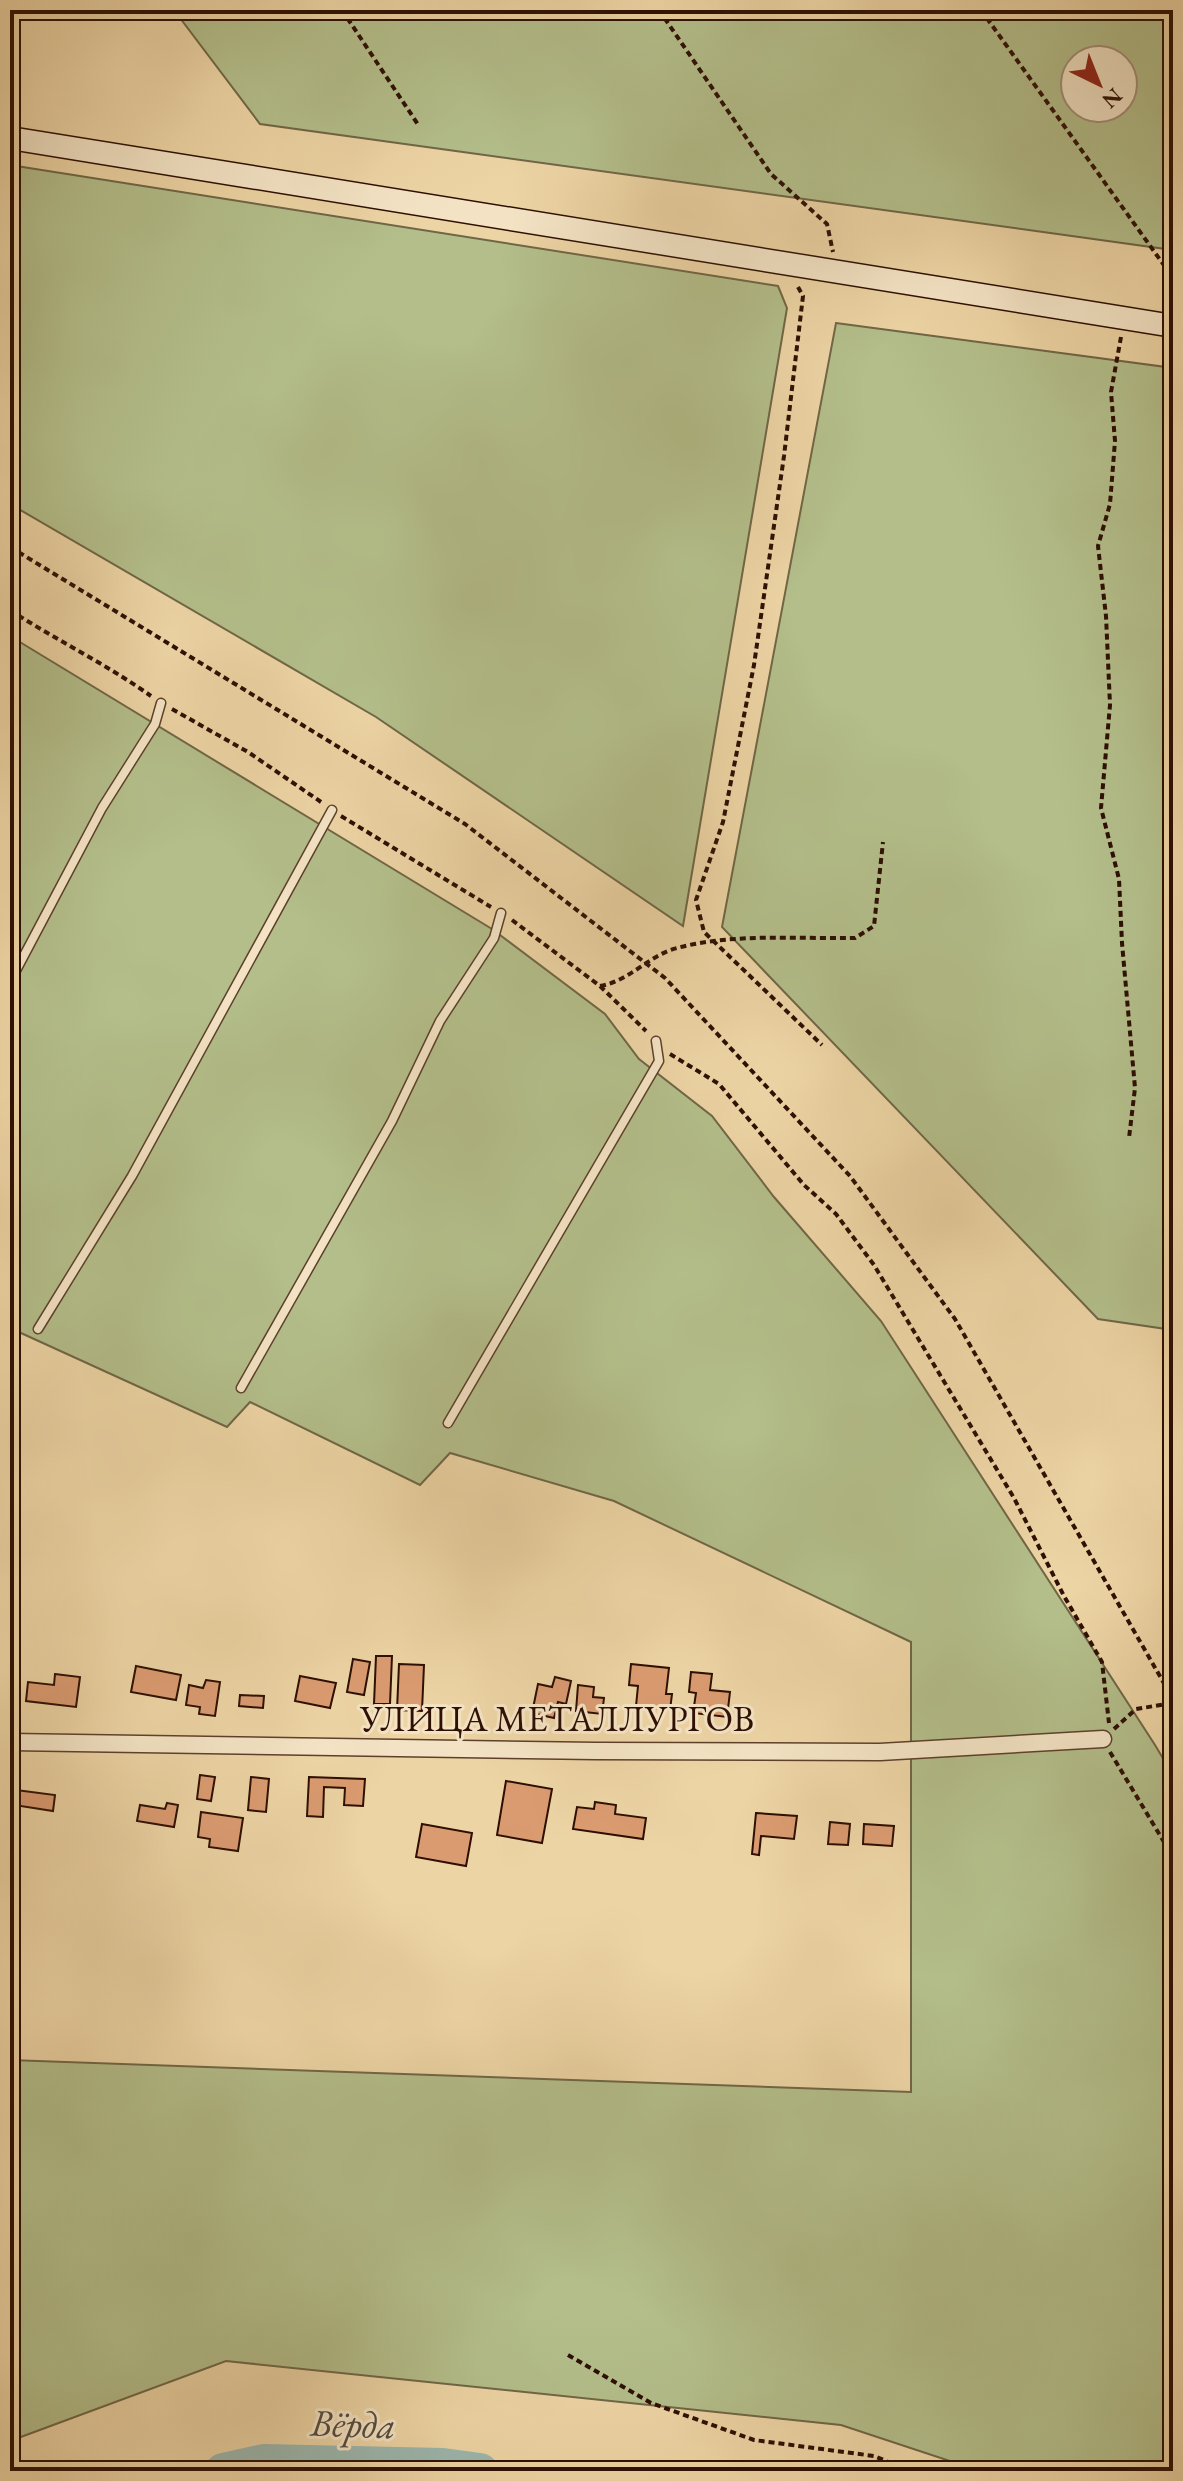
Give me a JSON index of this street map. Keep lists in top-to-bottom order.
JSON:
{
  "streets": {
    "street": ["УЛИЦА МЕТАЛЛУРГОВ"]
  },
  "water": ["Вёрда"],
  "north": "bottom right"
}
